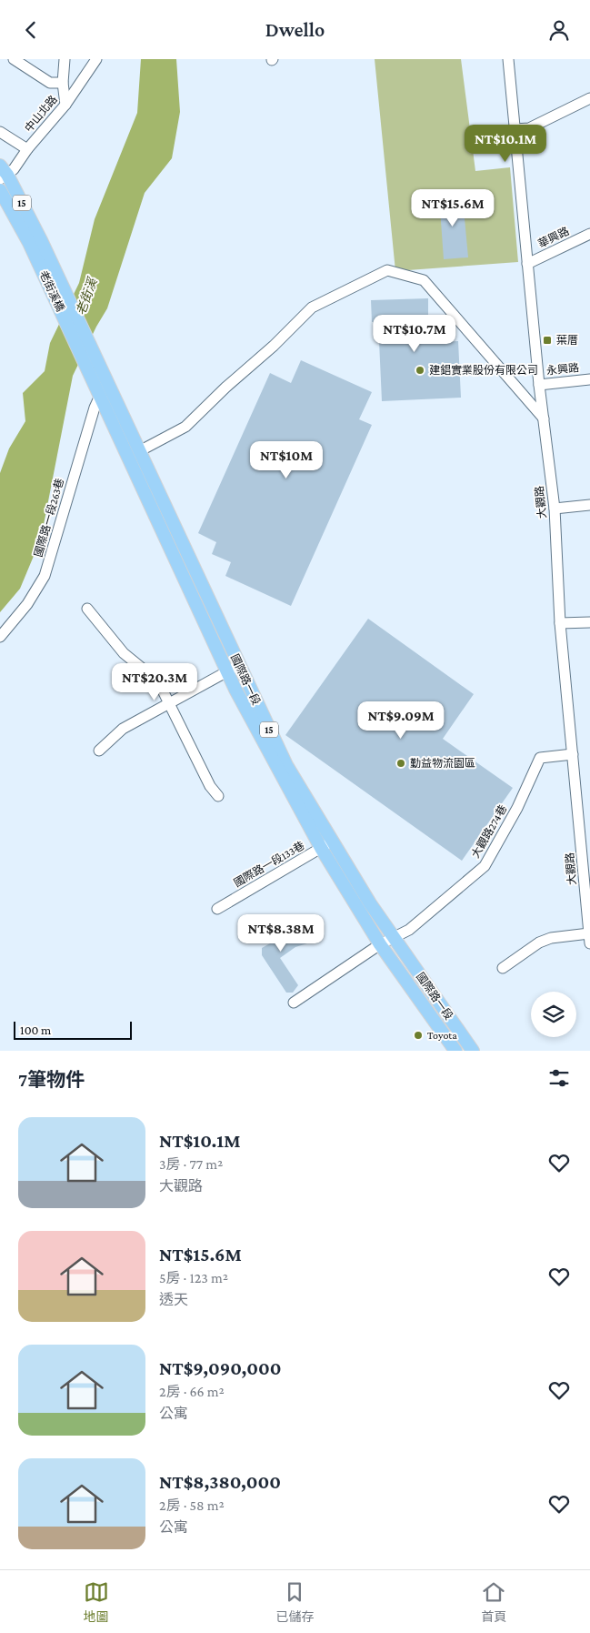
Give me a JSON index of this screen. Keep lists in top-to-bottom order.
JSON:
{
  "streets": {
    "main road": ["15", "老街溪橋", "國際路一段"],
    "street": [
      "中山北路",
      "華興路",
      "永興路",
      "大觀路",
      "國際路一段263巷",
      "大觀路274巷",
      "國際路一段133巷"
    ]
  },
  "crossings": [
    ["中山北路", "15"],
    ["15", "老街溪橋"],
    ["華興路", "大觀路"],
    ["老街溪橋", "國際路一段263巷"],
    ["老街溪橋", "國際路一段"],
    ["永興路", "大觀路"],
    ["大觀路", "大觀路274巷"],
    ["國際路一段263巷", "國際路一段"],
    ["國際路一段", "大觀路274巷"],
    ["國際路一段", "國際路一段133巷"]
  ],
  "water": ["老街溪"],
  "places": {
    "transit": ["葉厝"],
    "other": ["建錩實業股份有限公司", "勤益物流園區", "Toyota"]
  },
  "scale_bar": "100 m",
  "page": {
    "header": "Dwello",
    "price": [
      "NT$10.1M",
      "NT$15.6M",
      "NT$10.7M",
      "NT$10M",
      "NT$20.3M",
      "NT$9.09M",
      "NT$8.38M"
    ],
    "scale": "100 m",
    "heading": "7筆物件",
    "list": [
      {
        "name": "NT$10.1M",
        "note": "3房 · 77 m² · 大觀路"
      },
      {
        "name": "NT$15.6M",
        "note": "5房 · 123 m² · 透天"
      },
      {
        "name": "NT$9,090,000",
        "note": "2房 · 66 m² · 公寓"
      },
      {
        "name": "NT$8,380,000",
        "note": "2房 · 58 m² · 公寓"
      }
    ],
    "tabs": ["地圖", "已儲存", "首頁"]
  }
}
